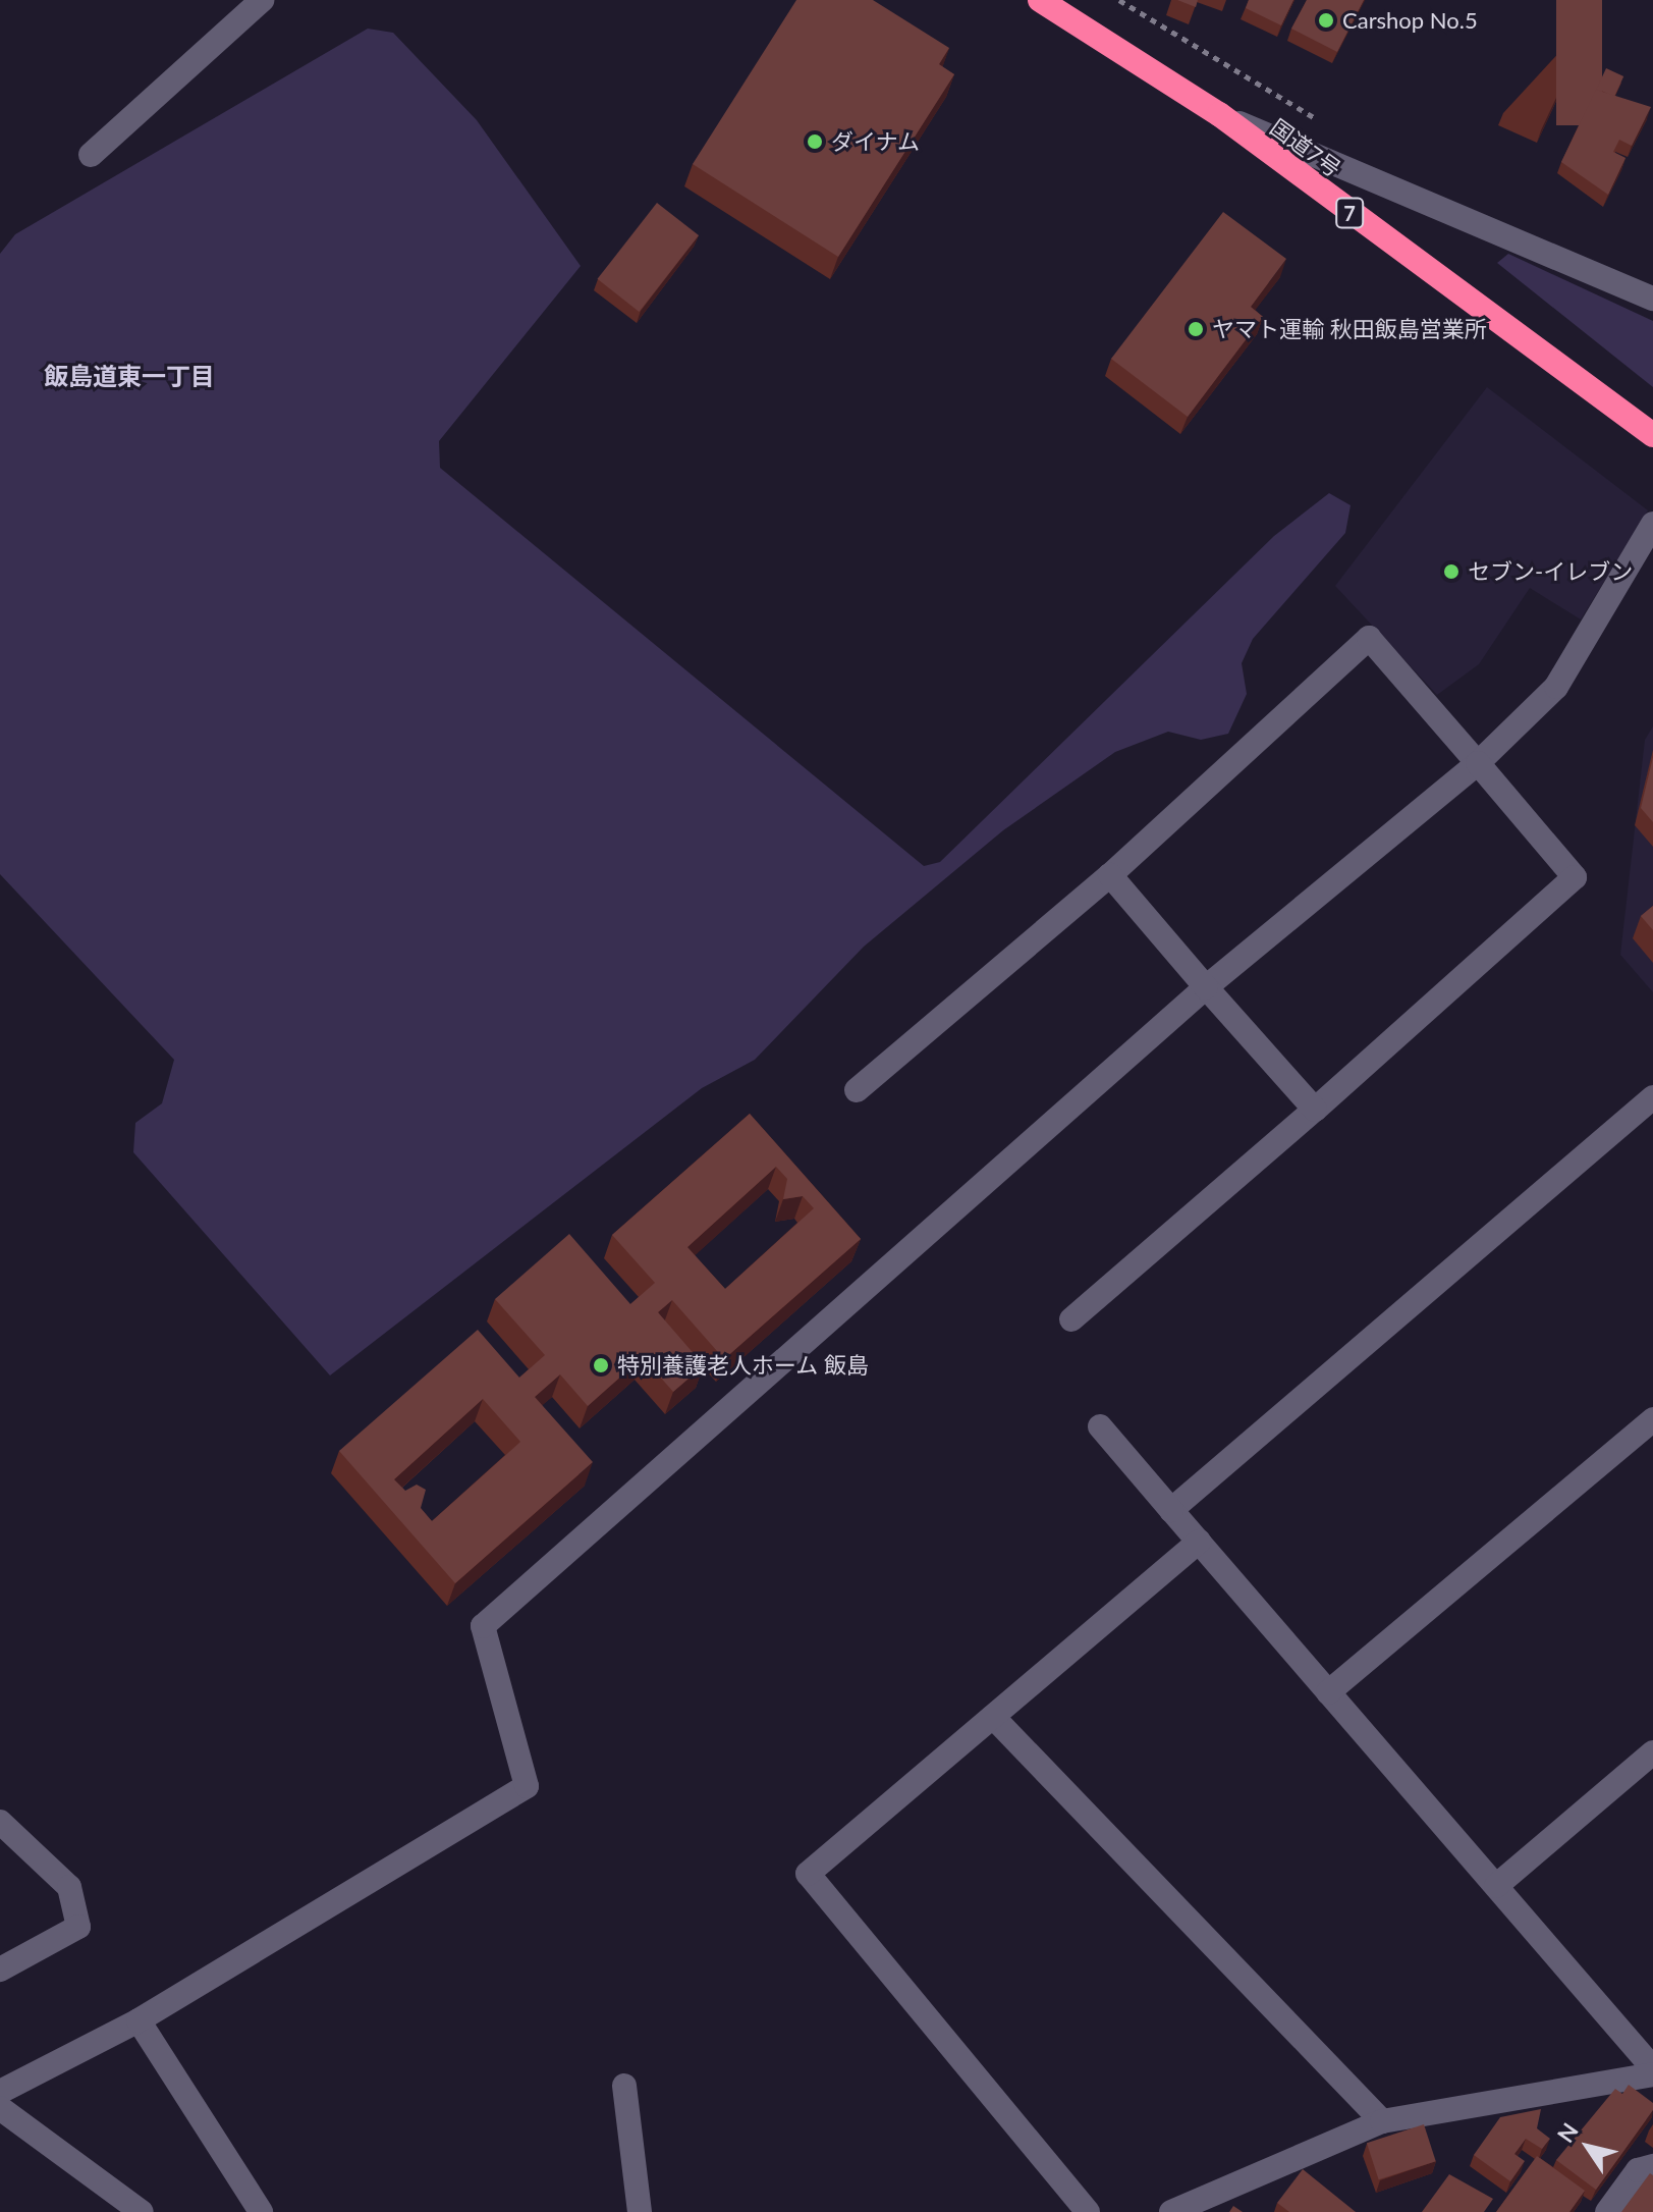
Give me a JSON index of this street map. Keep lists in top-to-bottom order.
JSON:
{
  "streets": {
    "highway": ["国道7号", "7"]
  },
  "districts": ["飯島道東一丁目"],
  "places": [
    "Carshop No.5",
    "ダイナム",
    "ヤマト運輸 秋田飯島営業所",
    "セブン-イレブン",
    "特別養護老人ホーム 飯島"
  ],
  "north": "top left"
}
